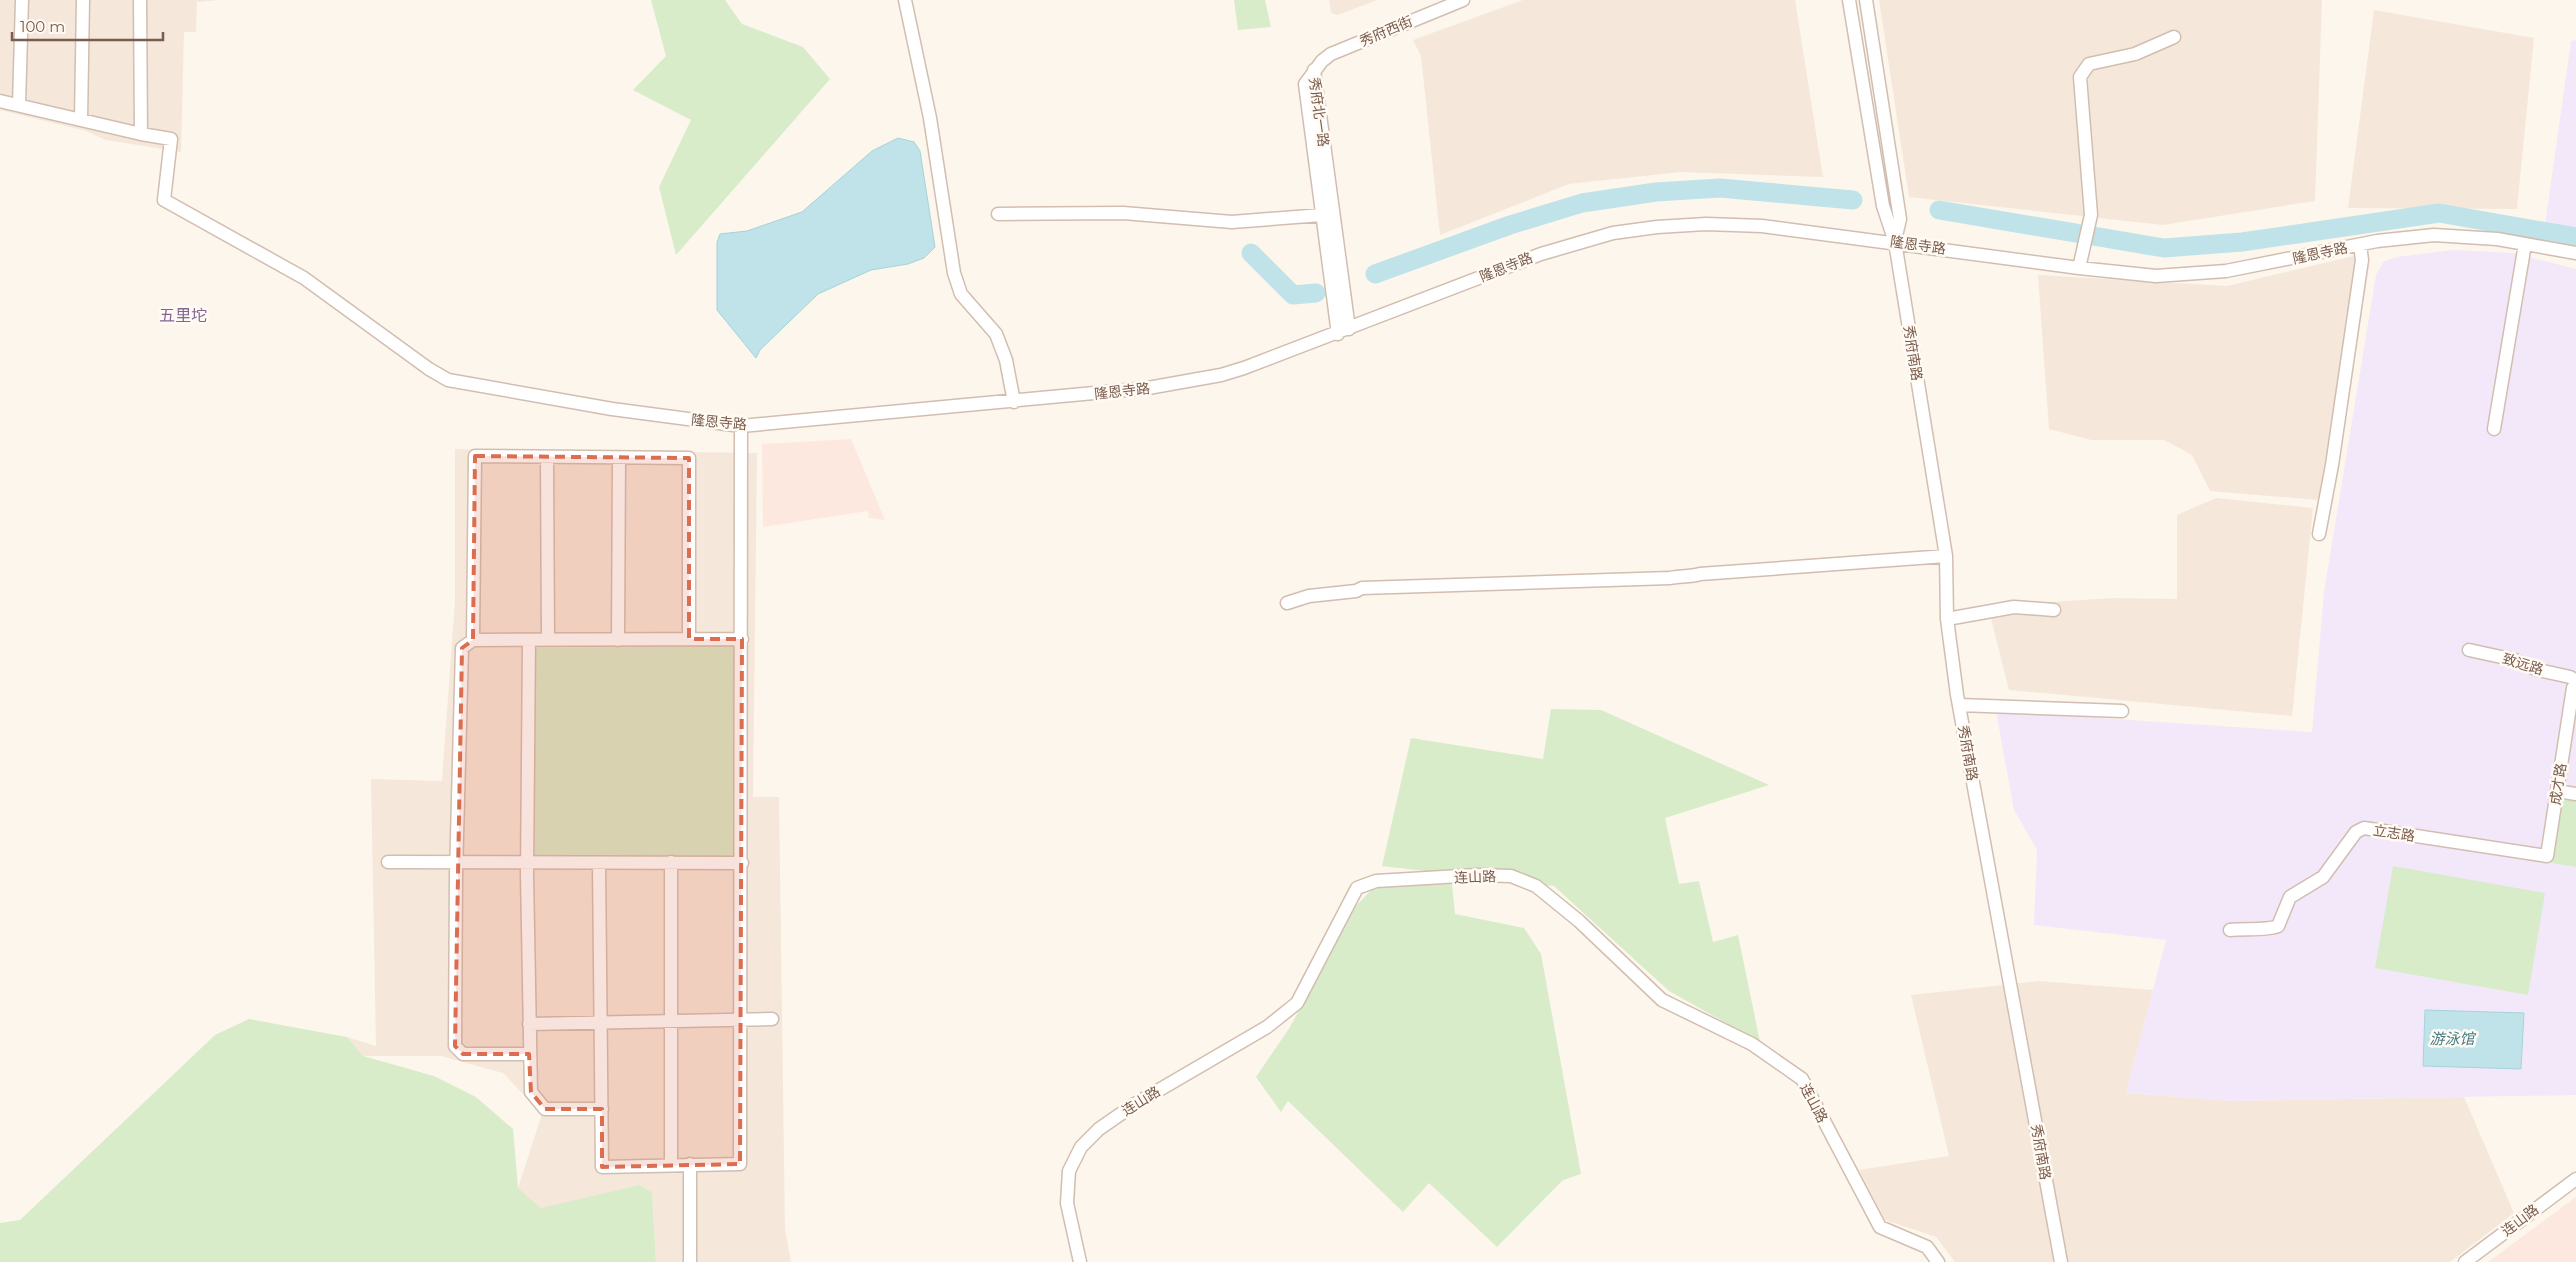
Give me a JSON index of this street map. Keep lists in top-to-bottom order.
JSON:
{
  "streets": {
    "street": [
      "秀府西街",
      "秀府北一路",
      "隆恩寺路",
      "秀府南路",
      "致远路",
      "成才路",
      "立志路",
      "连山路"
    ]
  },
  "crossings": [
    ["秀府西街", "秀府北一路"],
    ["秀府北一路", "隆恩寺路"],
    ["隆恩寺路", "秀府南路"],
    ["致远路", "成才路"],
    ["成才路", "立志路"]
  ],
  "districts": ["五里坨"],
  "water": ["游泳馆"],
  "scale_bar": "100 m"
}
